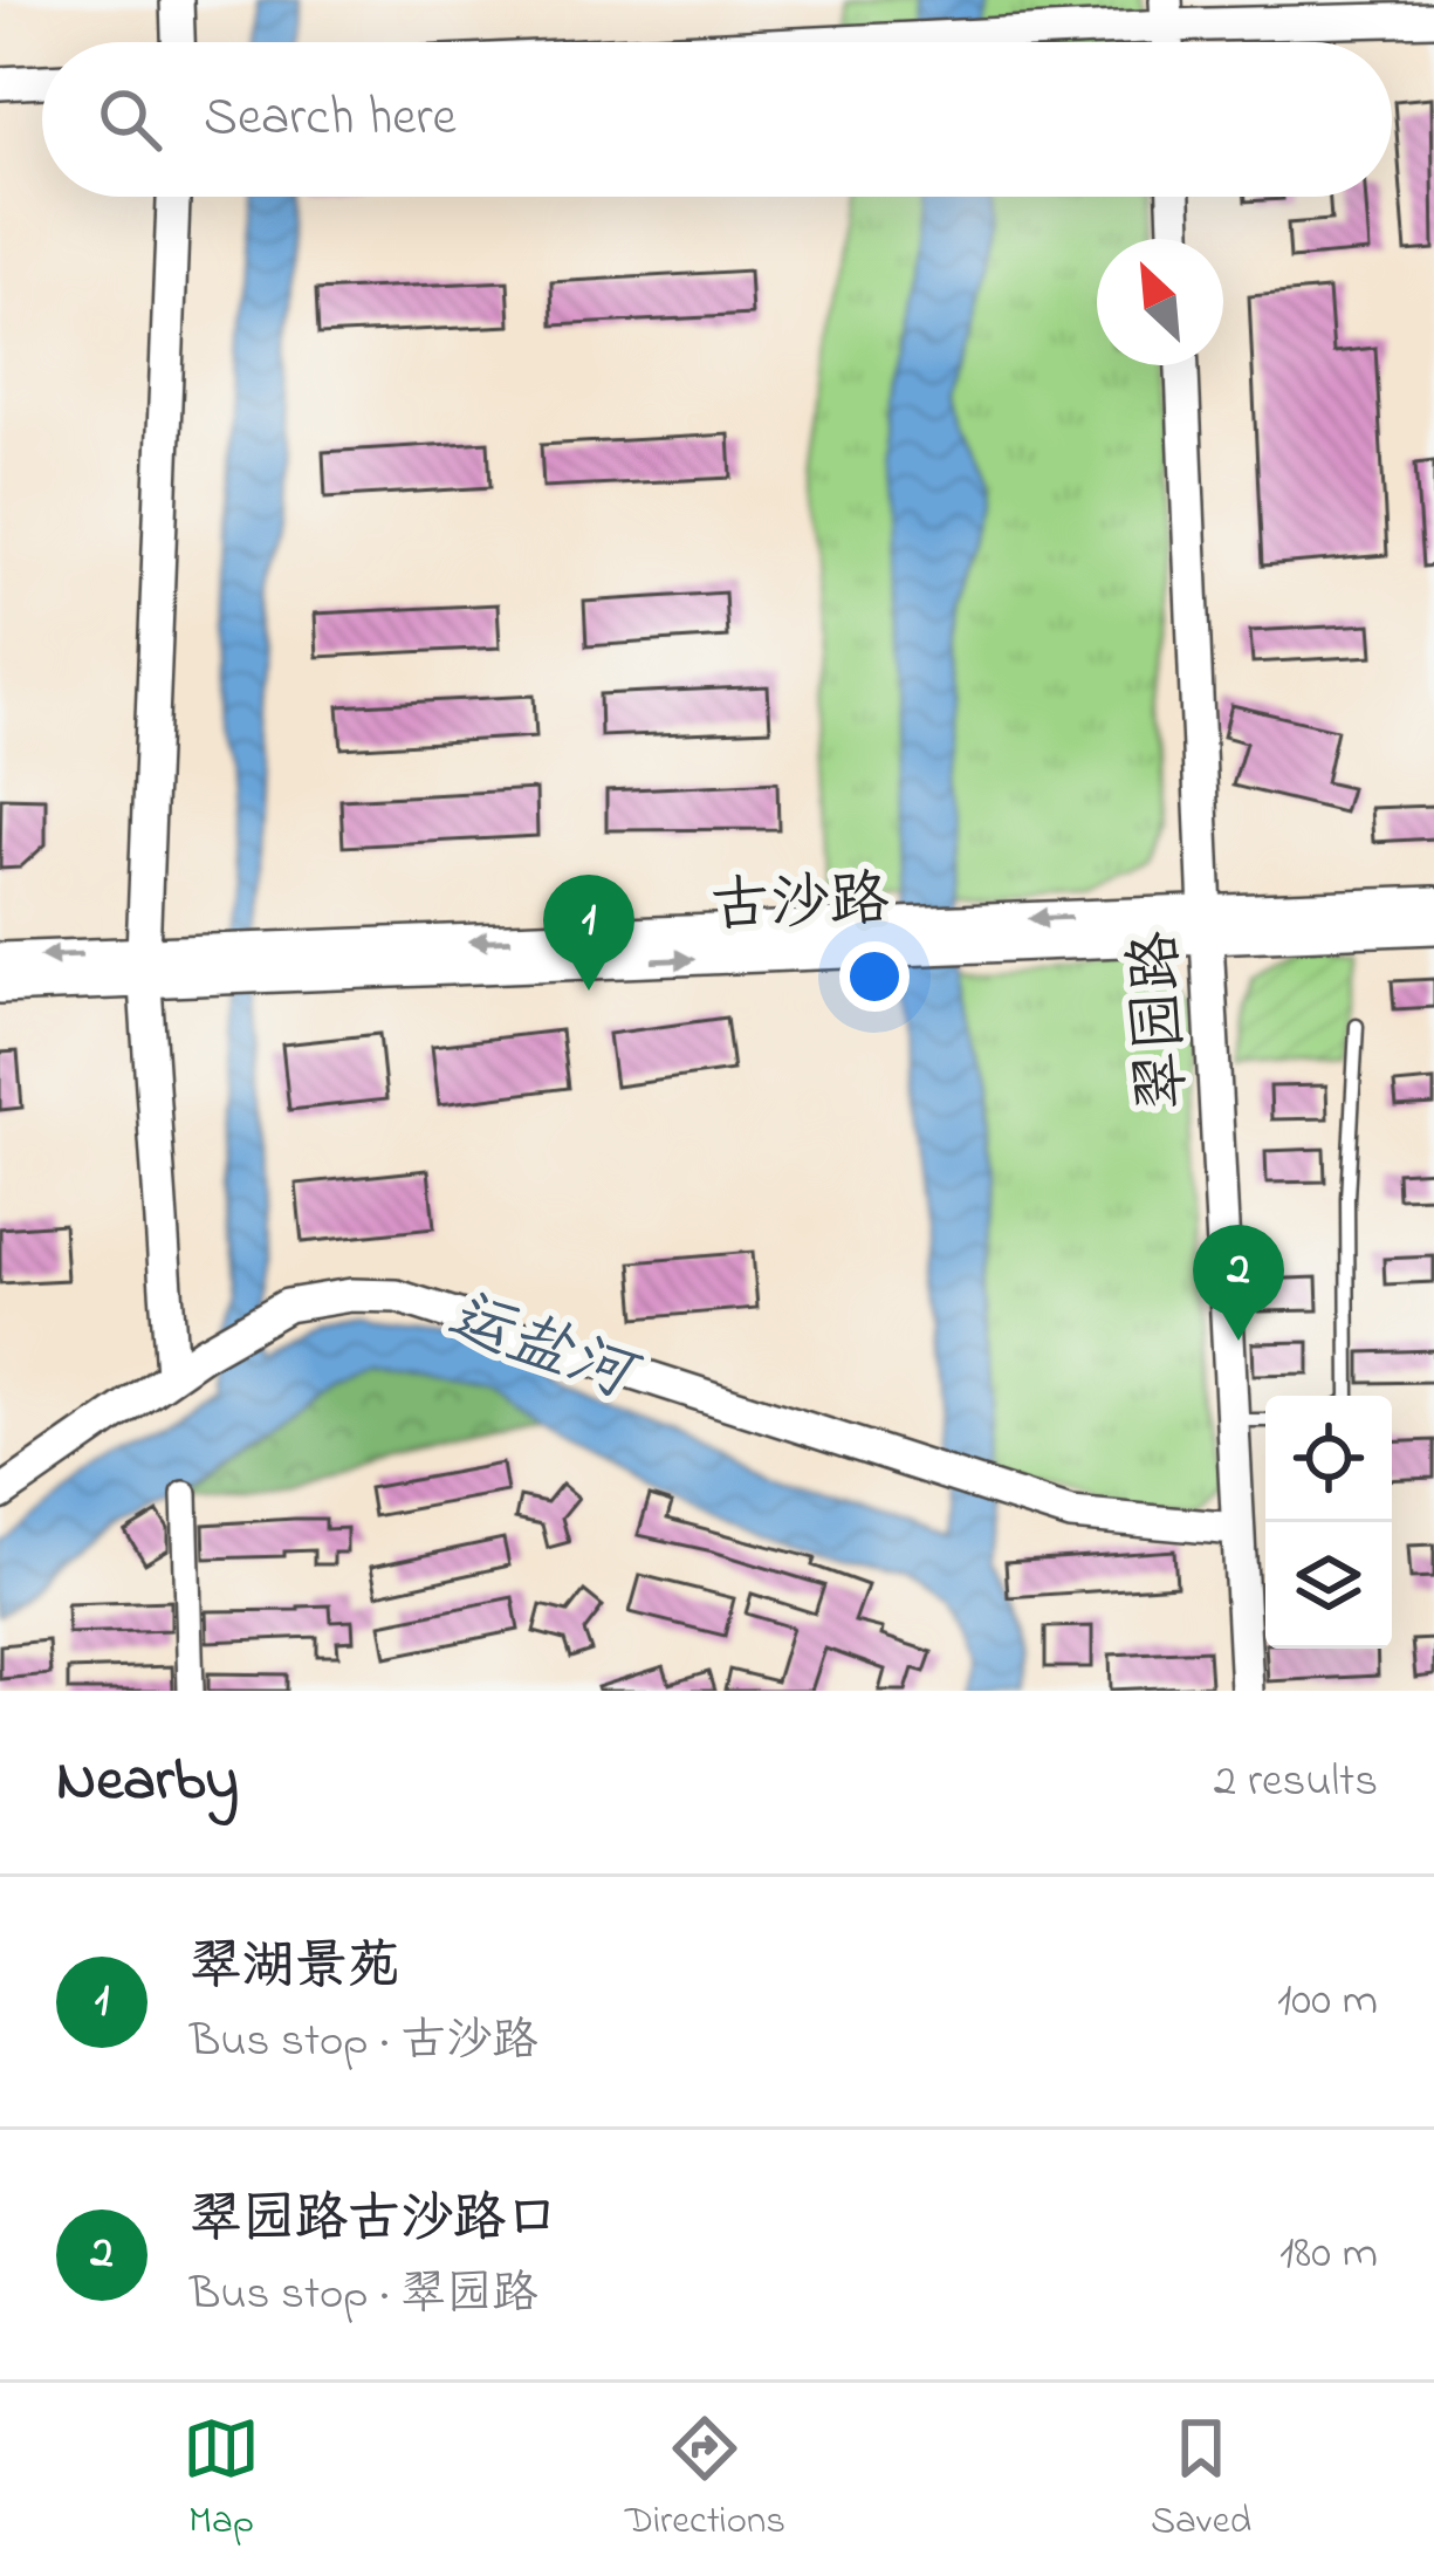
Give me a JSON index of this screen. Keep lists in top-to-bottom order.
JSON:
{
  "streets": {
    "street": ["古沙路", "翠园路"]
  },
  "crossings": [
    ["古沙路", "翠园路"]
  ],
  "water": ["运盐河"],
  "north": "top left",
  "page": {
    "search": "Search here",
    "pins": ["1", "2"],
    "heading": ["Nearby", "2 results"],
    "list": [
      {
        "mark": "1",
        "name": "翠湖景苑",
        "note": "Bus stop · 古沙路",
        "value": "100 m"
      },
      {
        "mark": "2",
        "name": "翠园路古沙路口",
        "note": "Bus stop · 翠园路",
        "value": "180 m"
      }
    ],
    "nav": ["Map", "Directions", "Saved"]
  }
}
